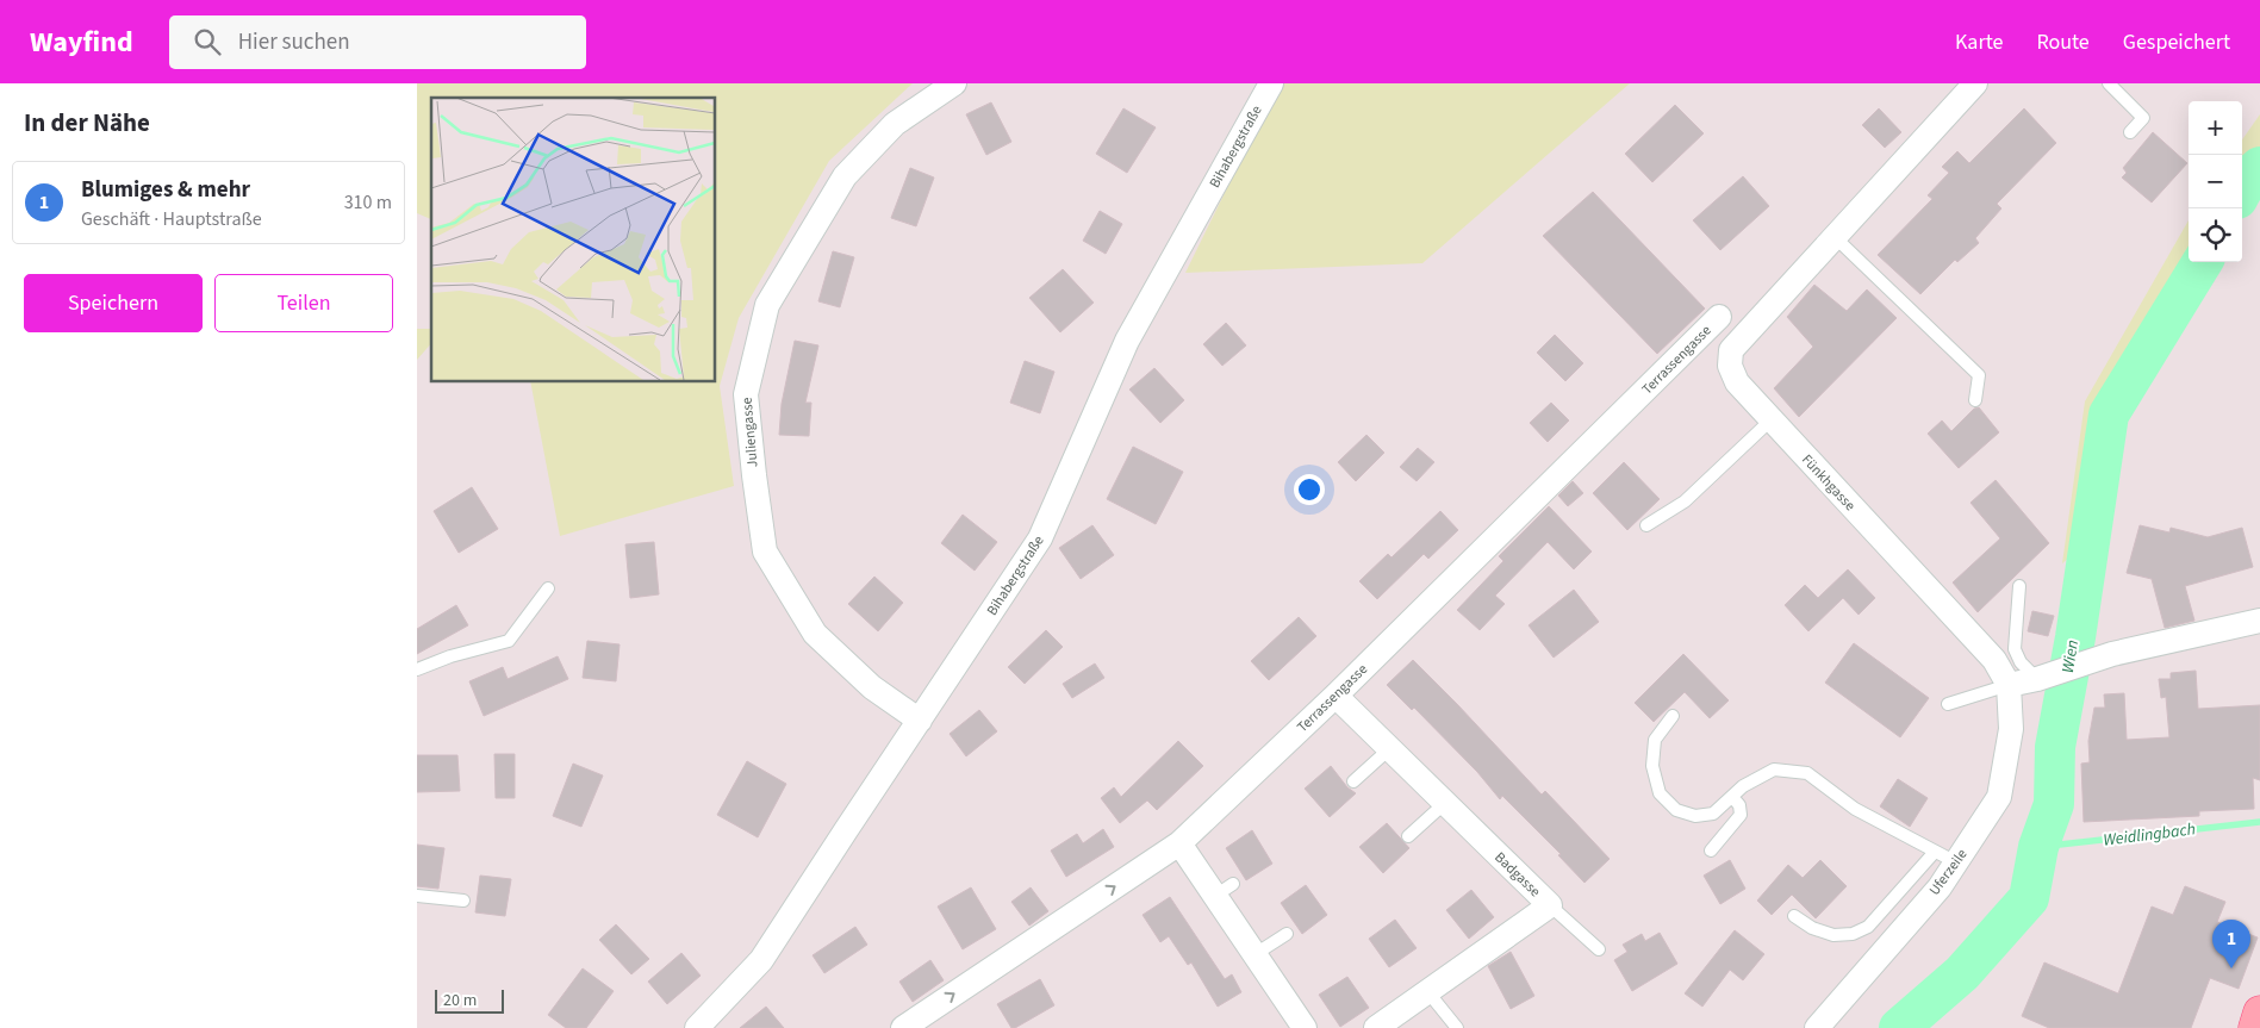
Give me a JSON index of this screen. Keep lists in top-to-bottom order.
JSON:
{
  "streets": {
    "street": [
      "Bihabergstraße",
      "Terrassengasse",
      "Juliengasse",
      "Fünkhgasse",
      "Uferzeile",
      "Badgasse"
    ]
  },
  "crossings": [
    ["Bihabergstraße", "Juliengasse"],
    ["Terrassengasse", "Badgasse"],
    ["Fünkhgasse", "Uferzeile"]
  ],
  "water": ["Wien", "Weidlingbach"],
  "scale_bar": "20 m",
  "page": {
    "header": "Wayfind",
    "search": "Hier suchen",
    "nav": ["Karte", "Route", "Gespeichert"],
    "heading": "In der Nähe",
    "map_buttons": ["+", "−"],
    "list": [
      {
        "mark": "1",
        "name": "Blumiges & mehr",
        "note": "Geschäft · Hauptstraße",
        "value": "310 m"
      }
    ],
    "buttons": ["Speichern", "Teilen"],
    "pins": "1",
    "scale": "20 m"
  }
}
